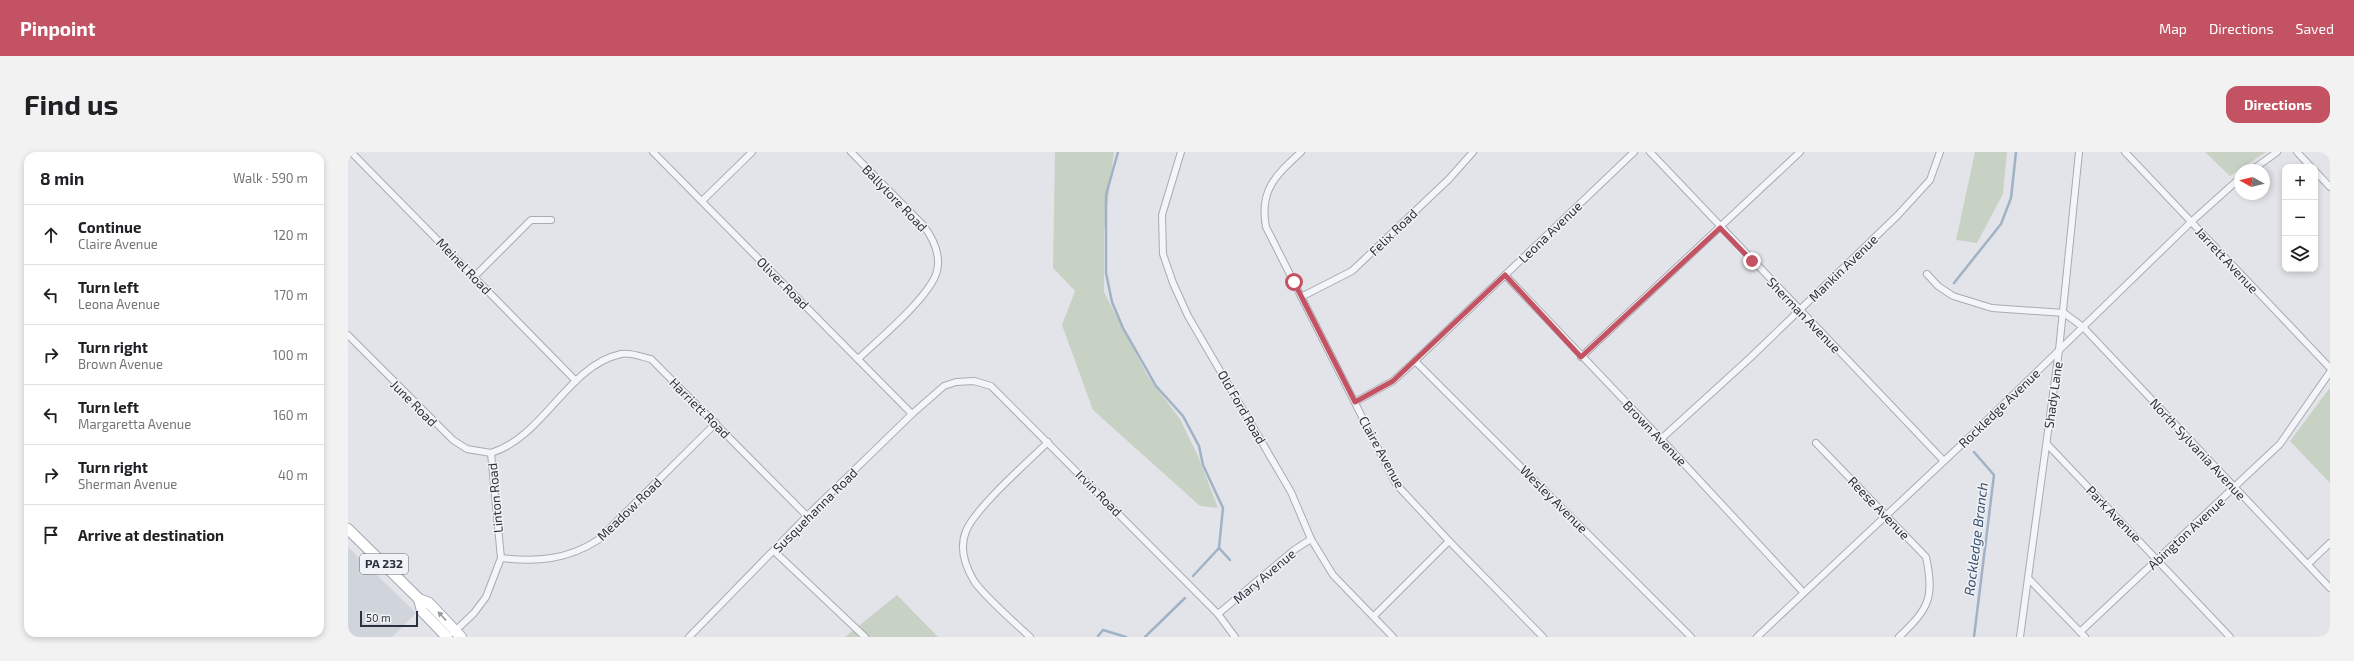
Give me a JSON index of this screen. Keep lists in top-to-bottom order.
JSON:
{
  "streets": {
    "main road": ["PA 232"],
    "street": [
      "Ballytore Road",
      "Felix Road",
      "Leona Avenue",
      "Jarrett Avenue",
      "Meinel Road",
      "Mankin Avenue",
      "Oliver Road",
      "Sherman Avenue",
      "Shady Lane",
      "June Road",
      "Old Ford Road",
      "Harriett Road",
      "Rockledge Avenue",
      "Brown Avenue",
      "North Sylvania Avenue",
      "Claire Avenue",
      "Irvin Road",
      "Linton Road",
      "Wesley Avenue",
      "Reese Avenue",
      "Meadow Road",
      "Susquehanna Road",
      "Park Avenue",
      "Abington Avenue",
      "Mary Avenue"
    ]
  },
  "crossings": [
    ["Ballytore Road", "Oliver Road"],
    ["Felix Road", "Claire Avenue"],
    ["Leona Avenue", "Brown Avenue"],
    ["Leona Avenue", "Claire Avenue"],
    ["Leona Avenue", "Wesley Avenue"],
    ["Jarrett Avenue", "Rockledge Avenue"],
    ["Meinel Road", "Harriett Road"],
    ["Meinel Road", "Linton Road"],
    ["Mankin Avenue", "Sherman Avenue"],
    ["Mankin Avenue", "Brown Avenue"],
    ["Oliver Road", "Susquehanna Road"],
    ["Sherman Avenue", "Rockledge Avenue"],
    ["Shady Lane", "Rockledge Avenue"],
    ["Shady Lane", "North Sylvania Avenue"],
    ["Shady Lane", "Park Avenue"],
    ["June Road", "Linton Road"],
    ["Old Ford Road", "Mary Avenue"],
    ["Harriett Road", "Linton Road"],
    ["Harriett Road", "Meadow Road"],
    ["Harriett Road", "Susquehanna Road"],
    ["Rockledge Avenue", "Brown Avenue"],
    ["Rockledge Avenue", "North Sylvania Avenue"],
    ["Rockledge Avenue", "Reese Avenue"],
    ["North Sylvania Avenue", "Abington Avenue"],
    ["Irvin Road", "Susquehanna Road"],
    ["Irvin Road", "Mary Avenue"],
    ["Linton Road", "Meadow Road"],
    ["Linton Road", "PA 232"],
    ["Park Avenue", "Abington Avenue"]
  ],
  "water": ["Rockledge Branch"],
  "scale_bar": "50 m",
  "north": "left",
  "page": {
    "header": "Pinpoint",
    "nav": ["Map", "Directions", "Saved"],
    "buttons": "Directions",
    "title": "Find us",
    "heading": ["8 min", "Walk · 590 m"],
    "map_buttons": ["+", "−"],
    "list": [
      ["Continue", "Claire Avenue", "120 m"],
      ["Turn left", "Leona Avenue", "170 m"],
      ["Turn right", "Brown Avenue", "100 m"],
      ["Turn left", "Margaretta Avenue", "160 m"],
      ["Turn right", "Sherman Avenue", "40 m"],
      "Arrive at destination"
    ],
    "scale": "50 m"
  }
}
